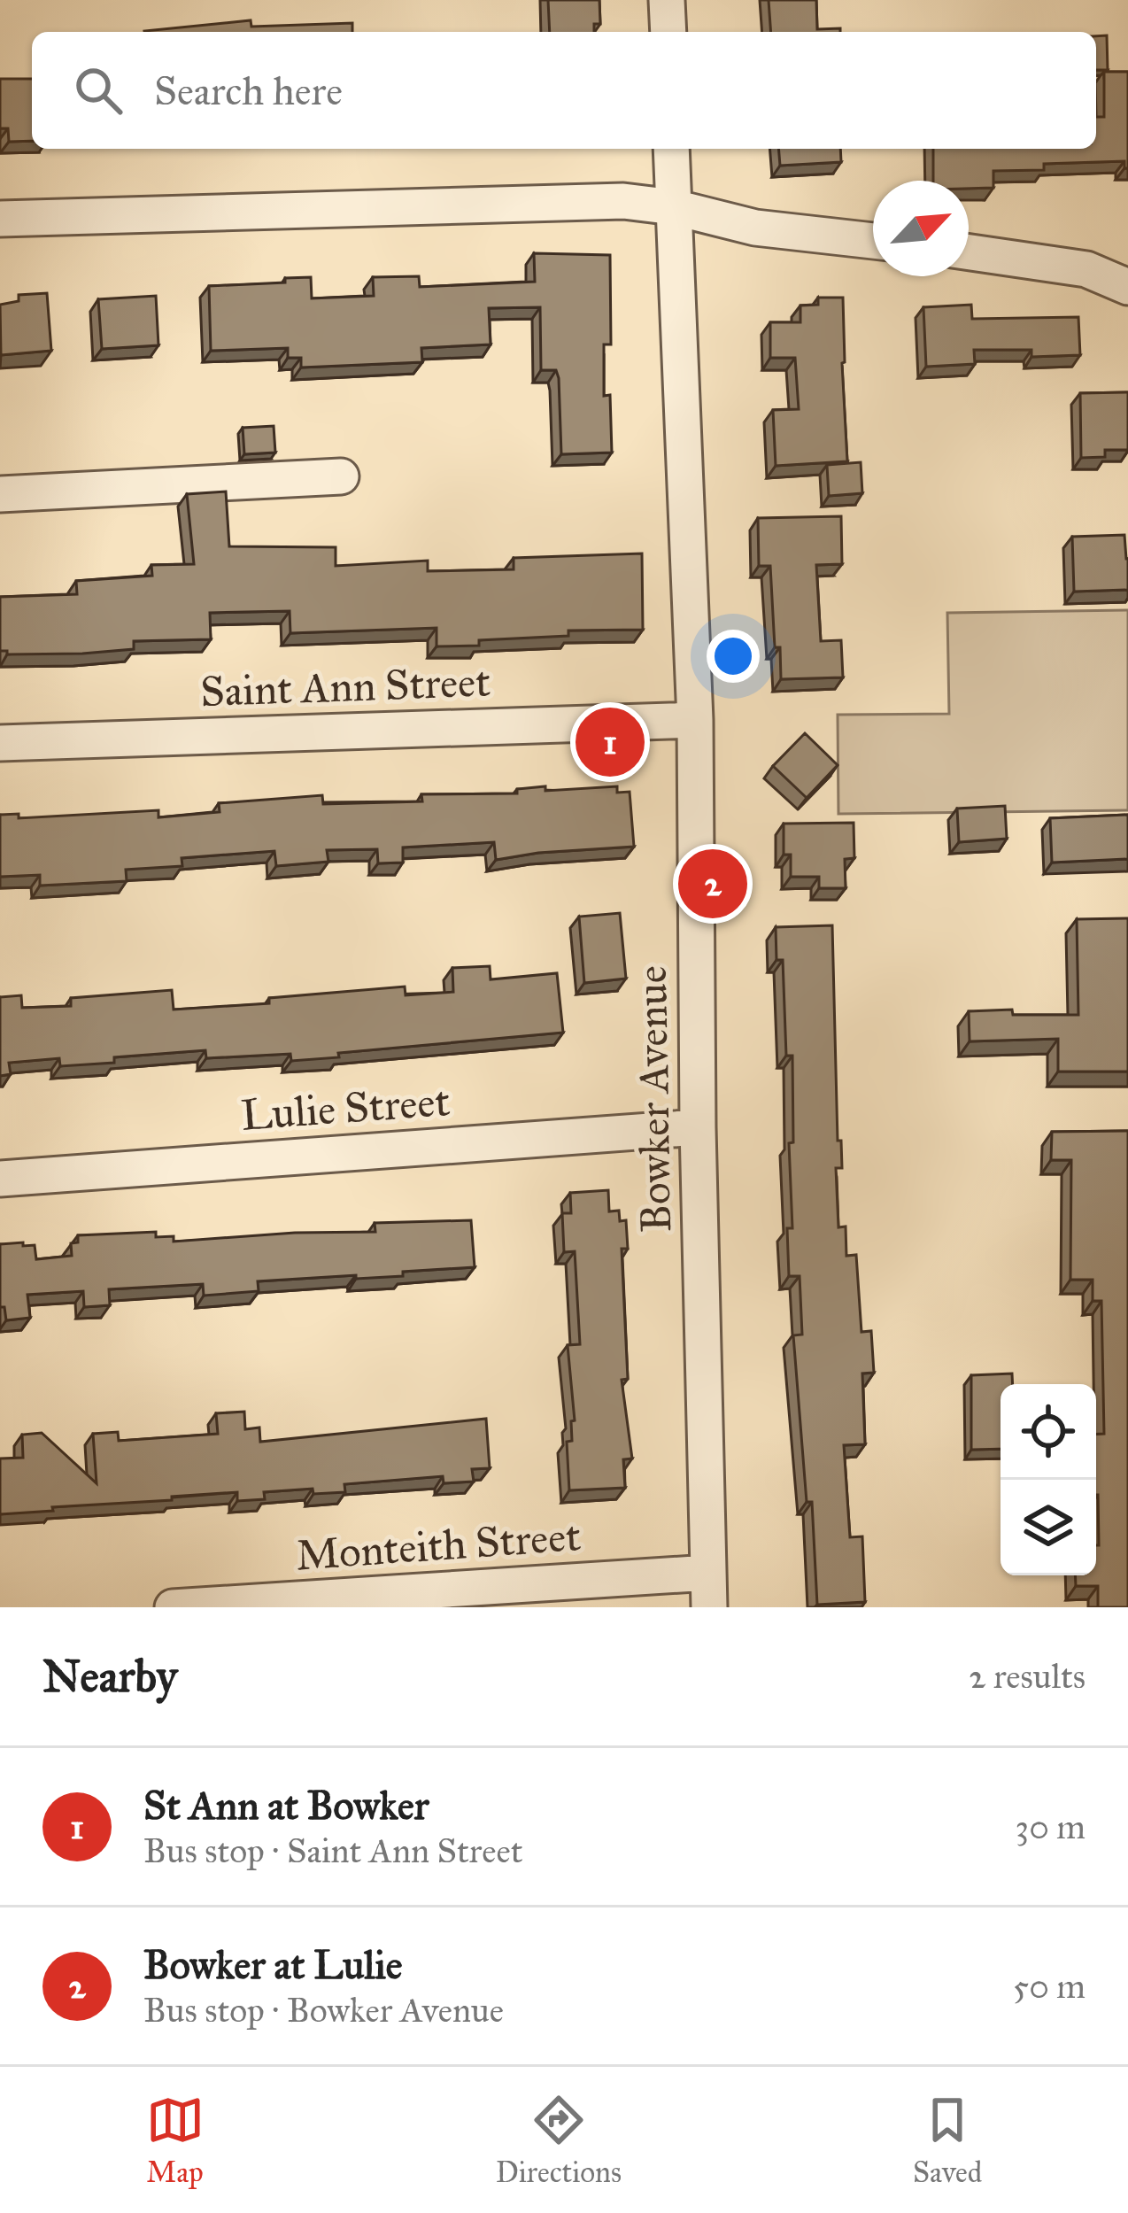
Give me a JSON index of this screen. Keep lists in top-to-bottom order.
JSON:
{
  "streets": {
    "street": [
      "Saint Ann Street",
      "Bowker Avenue",
      "Lulie Street",
      "Monteith Street"
    ]
  },
  "crossings": [
    ["Saint Ann Street", "Bowker Avenue"],
    ["Bowker Avenue", "Lulie Street"],
    ["Bowker Avenue", "Monteith Street"]
  ],
  "north": "top right",
  "page": {
    "search": "Search here",
    "pins": ["1", "2"],
    "heading": ["Nearby", "2 results"],
    "list": [
      {
        "mark": "1",
        "name": "St Ann at Bowker",
        "note": "Bus stop · Saint Ann Street",
        "value": "30 m"
      },
      {
        "mark": "2",
        "name": "Bowker at Lulie",
        "note": "Bus stop · Bowker Avenue",
        "value": "50 m"
      }
    ],
    "nav": ["Map", "Directions", "Saved"]
  }
}
